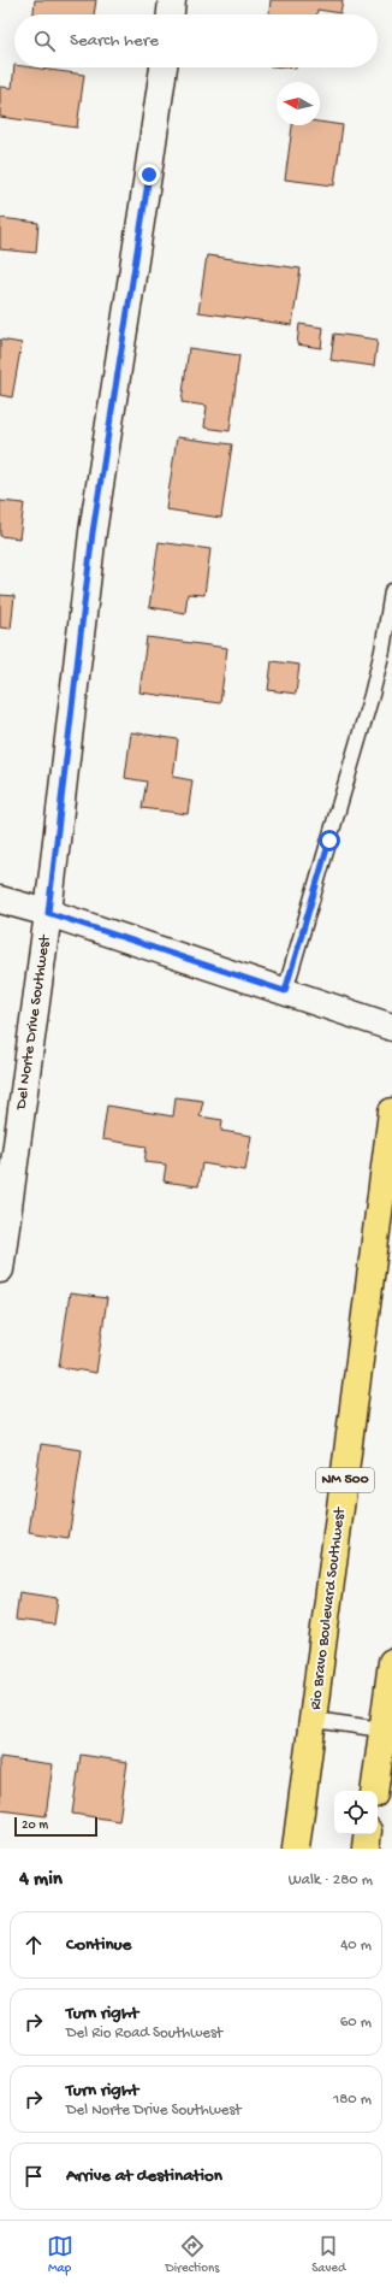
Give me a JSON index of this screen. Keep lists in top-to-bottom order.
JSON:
{
  "streets": {
    "main road": ["NM 500", "Rio Bravo Boulevard Southwest"],
    "street": ["Del Norte Drive Southwest"]
  },
  "scale_bar": "20 m",
  "north": "left",
  "page": {
    "search": "Search here",
    "scale": "20 m",
    "heading": ["4 min", "Walk · 280 m"],
    "list": [
      ["Continue", "40 m"],
      ["Turn right", "Del Rio Road Southwest", "60 m"],
      ["Turn right", "Del Norte Drive Southwest", "180 m"],
      "Arrive at destination"
    ],
    "nav": ["Map", "Directions", "Saved"]
  }
}
